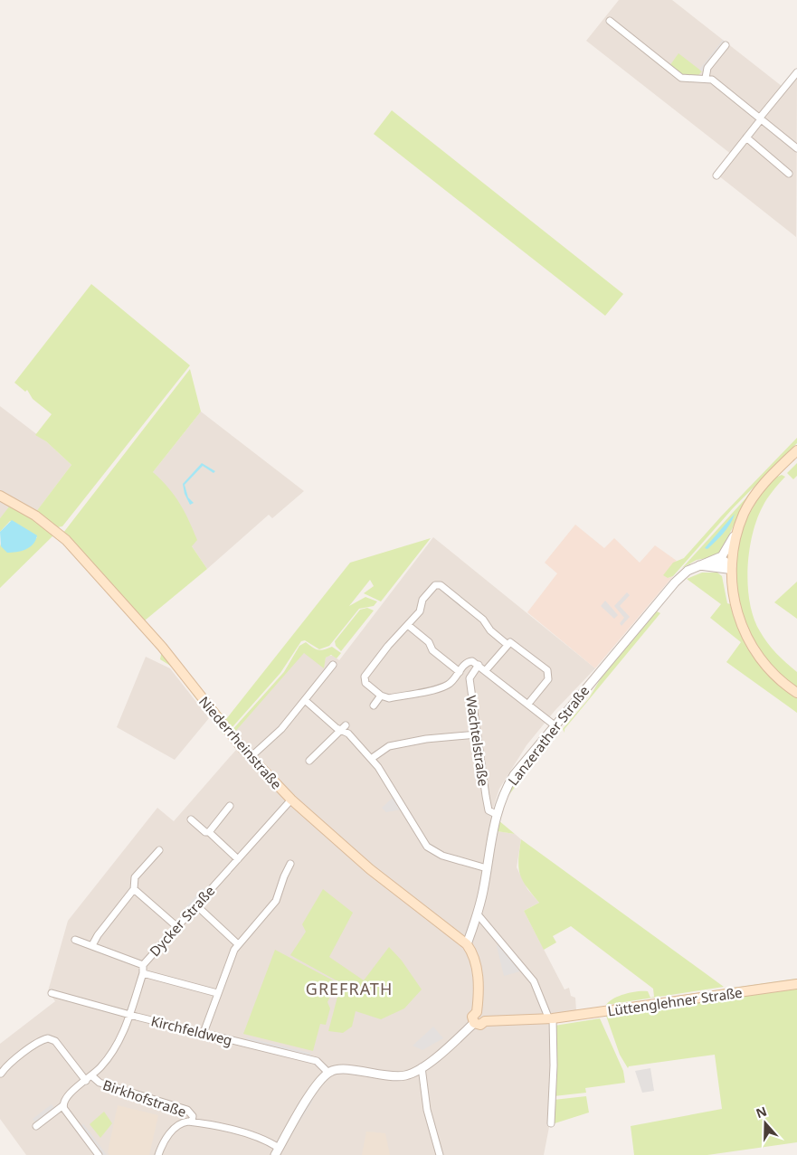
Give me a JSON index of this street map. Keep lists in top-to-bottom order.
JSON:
{
  "streets": {
    "main road": ["Niederrheinstraße", "Lüttenglehner Straße"],
    "street": [
      "Lanzerather Straße",
      "Wachtelstraße",
      "Dycker Straße",
      "Kirchfeldweg",
      "Birkhofstraße"
    ]
  },
  "crossings": [
    ["Lanzerather Straße", "Wachtelstraße"],
    ["Lanzerather Straße", "Niederrheinstraße"],
    ["Niederrheinstraße", "Dycker Straße"],
    ["Niederrheinstraße", "Lüttenglehner Straße"],
    ["Dycker Straße", "Kirchfeldweg"],
    ["Dycker Straße", "Birkhofstraße"]
  ],
  "districts": ["GREFRATH"],
  "north": "top"
}
